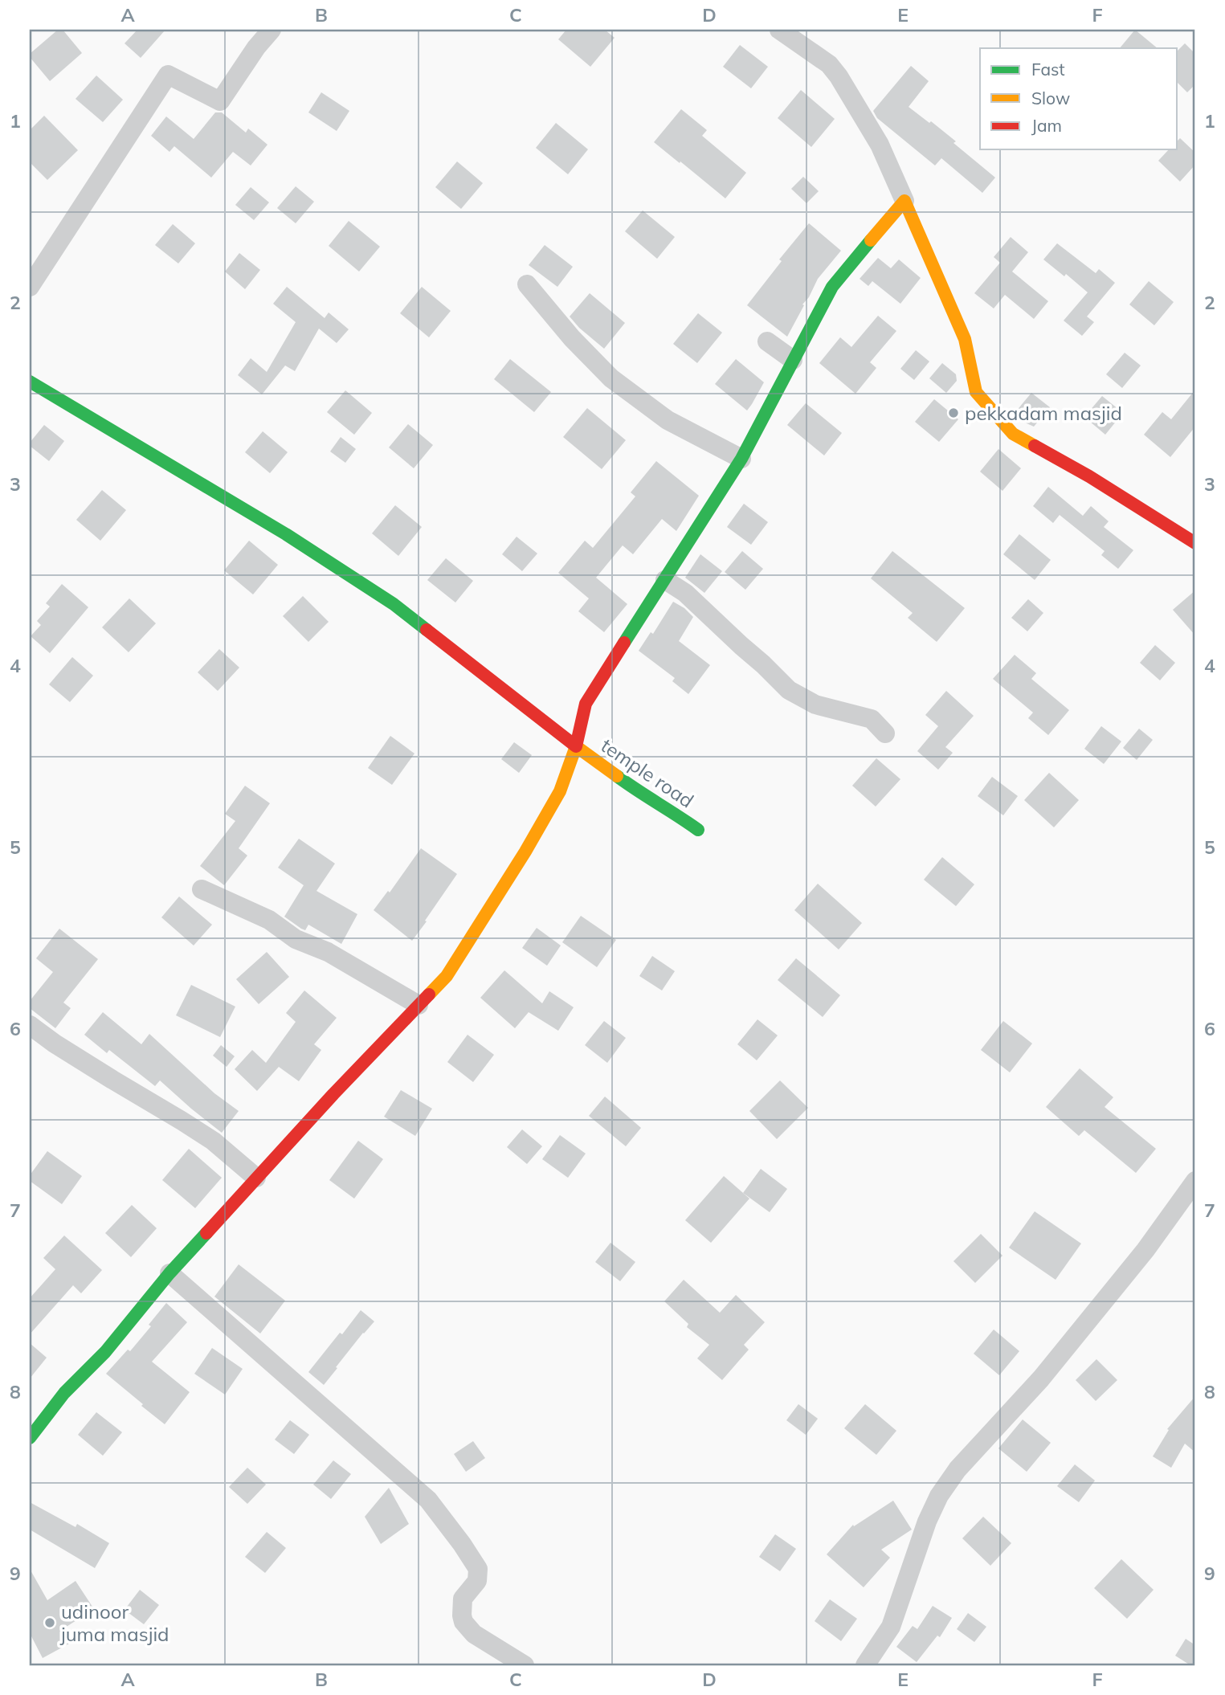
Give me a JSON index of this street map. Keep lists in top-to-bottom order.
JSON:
{
  "streets": {
    "street": ["temple road"]
  },
  "places": ["pekkadam masjid", "udinoor juma masjid"],
  "legend": ["Fast", "Slow", "Jam"],
  "grid": {
    "columns": [
      "A",
      "B",
      "C",
      "D",
      "E",
      "F"
    ],
    "rows": [
      "1",
      "2",
      "3",
      "4",
      "5",
      "6",
      "7",
      "8",
      "9"
    ]
  }
}
